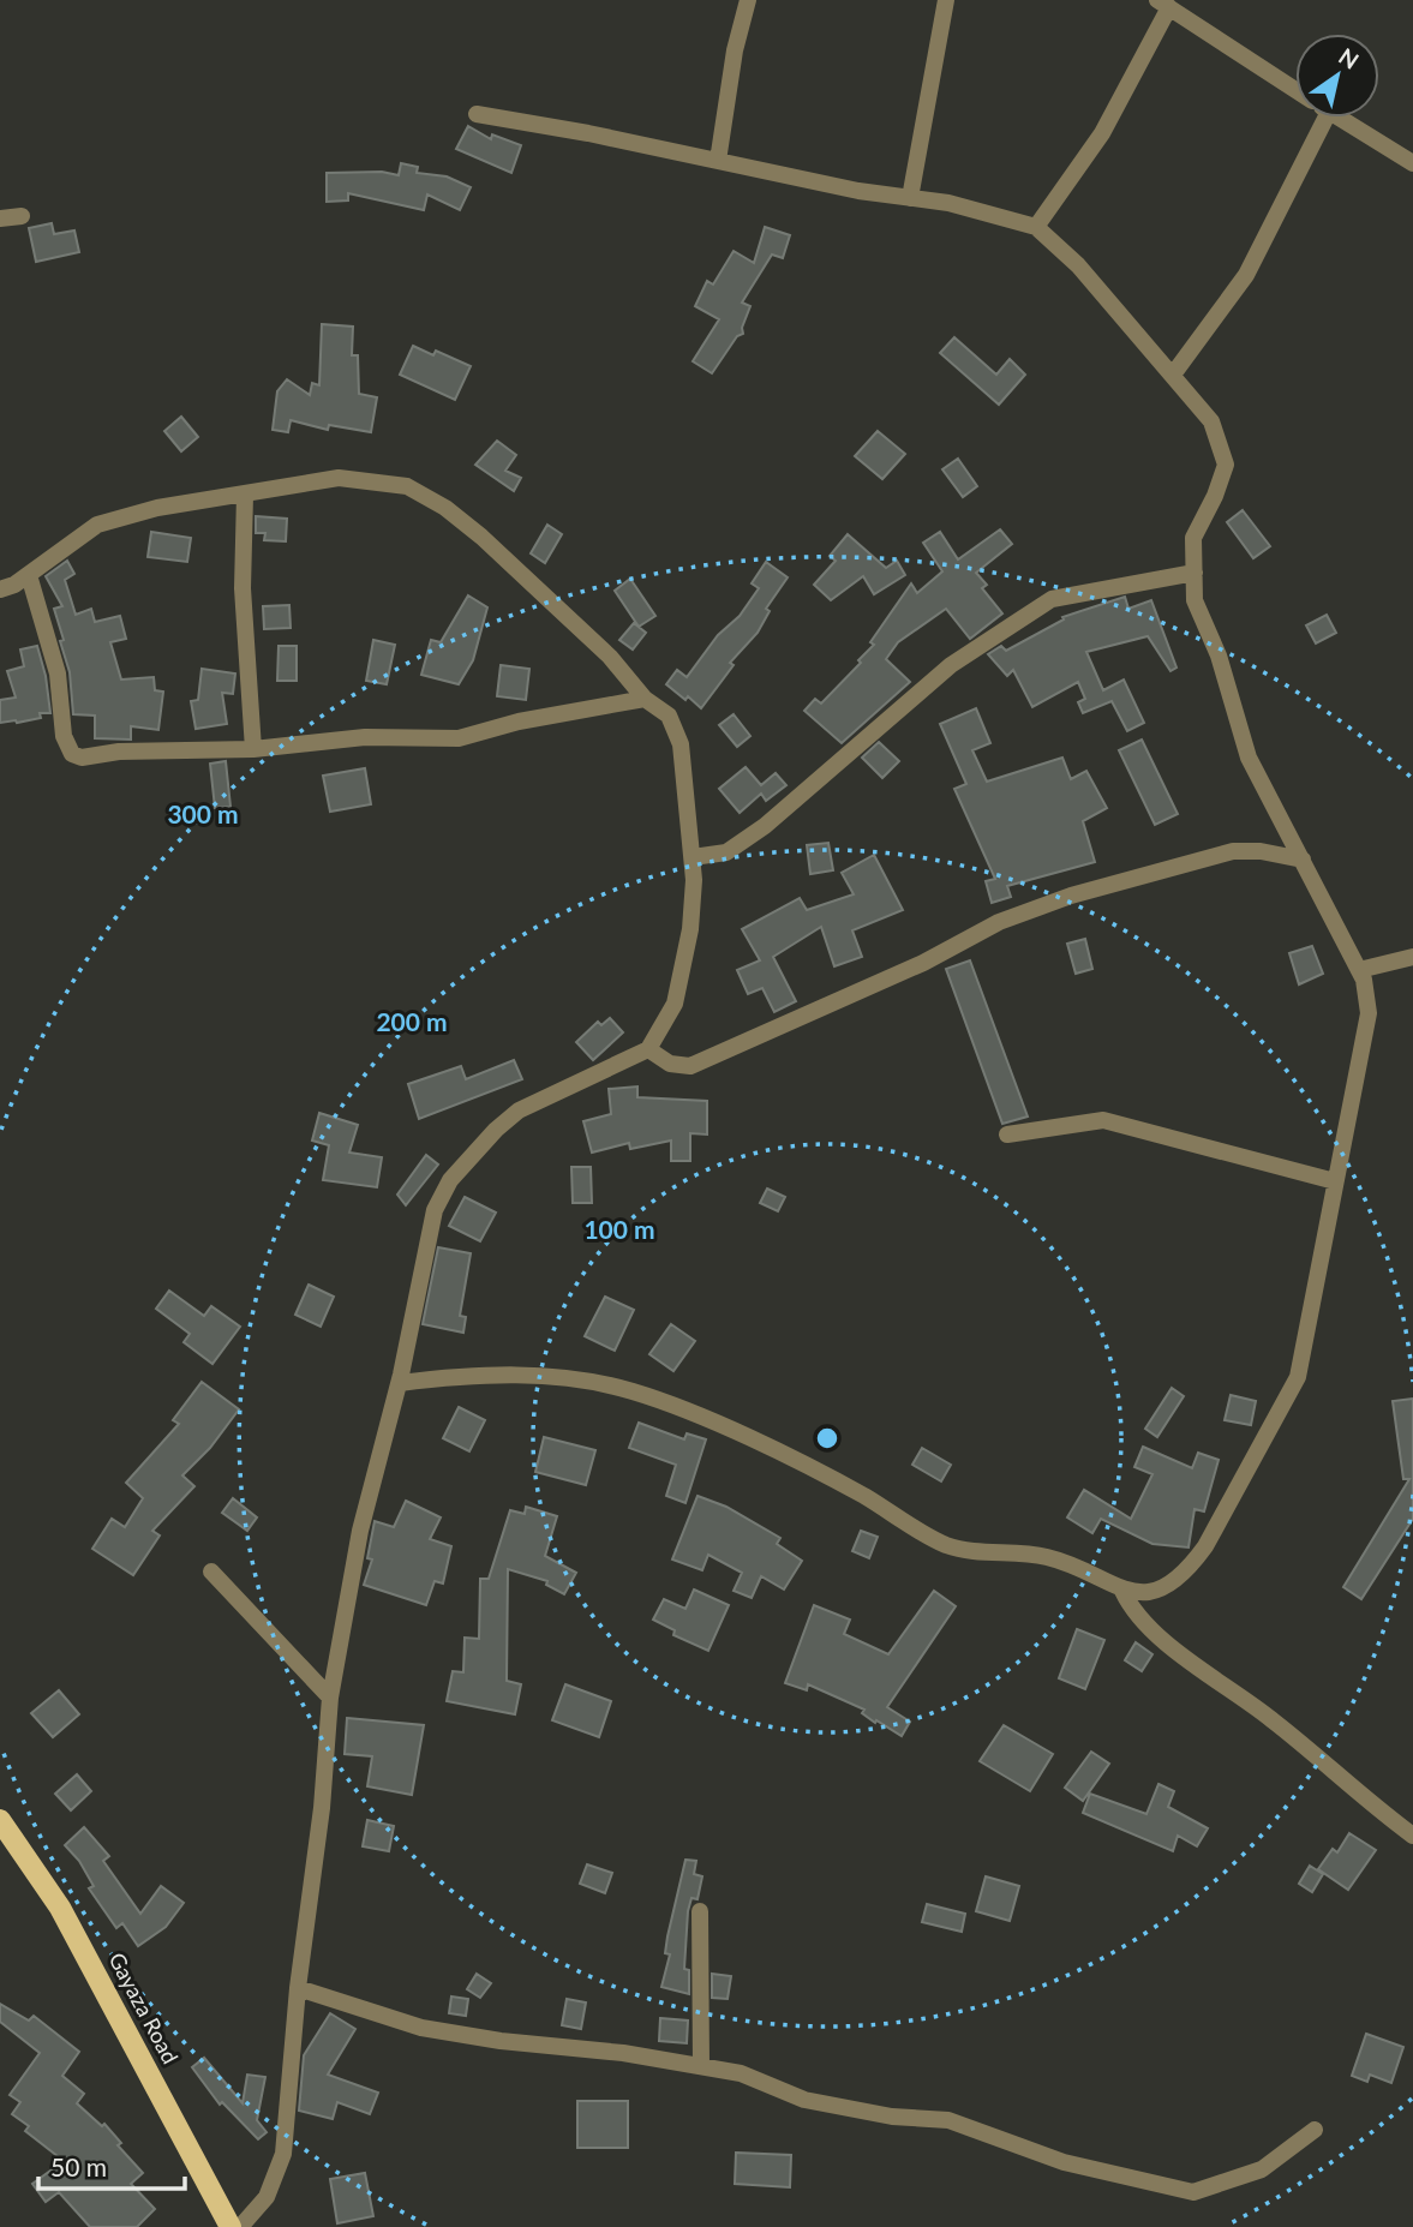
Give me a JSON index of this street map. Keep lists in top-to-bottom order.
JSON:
{
  "streets": {
    "main road": ["Gayaza Road"]
  },
  "scale_bar": "50 m",
  "north": "top right",
  "rings": ["300 m", "200 m", "100 m"]
}
